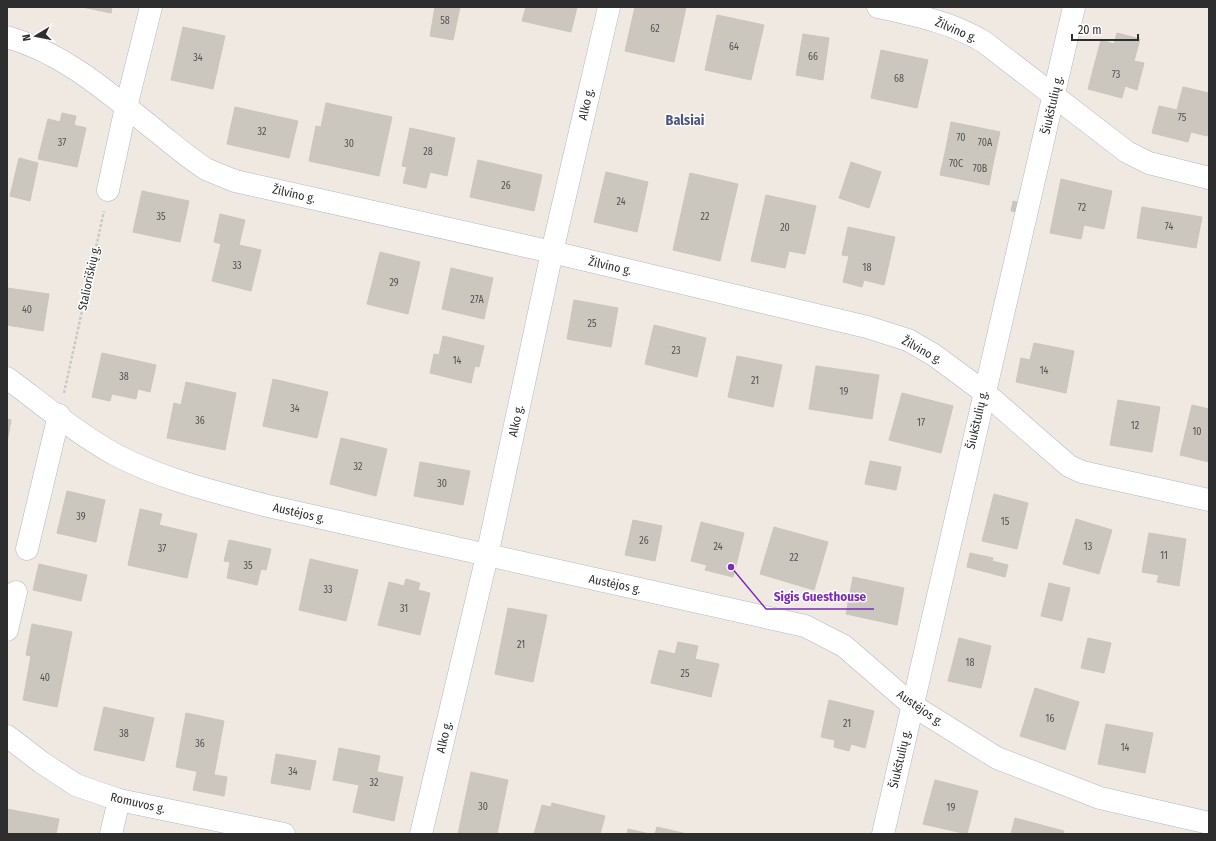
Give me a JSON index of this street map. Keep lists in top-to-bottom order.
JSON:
{
  "streets": {
    "street": [
      "Žilvino g.",
      "Alko g.",
      "Šiukštulių g.",
      "Austėjos g.",
      "Romuvos g."
    ],
    "path": ["Stalioriškių g."]
  },
  "crossings": [
    ["Žilvino g.", "Alko g."],
    ["Žilvino g.", "Šiukštulių g."],
    ["Alko g.", "Austėjos g."],
    ["Šiukštulių g.", "Austėjos g."],
    ["Stalioriškių g.", "Austėjos g."]
  ],
  "districts": ["Balsiai"],
  "places": ["Sigis Guesthouse"],
  "house_numbers": [
    "58",
    "62",
    "64",
    "66",
    "34",
    "73",
    "68",
    "75",
    "32",
    "70",
    "37",
    "70A",
    "30",
    "28",
    "70C",
    "70B",
    "26",
    "24",
    "72",
    "35",
    "22",
    "74",
    "20",
    "33",
    "18",
    "29",
    "27A",
    "40",
    "25",
    "23",
    "14",
    "14",
    "38",
    "21",
    "19",
    "34",
    "36",
    "17",
    "12",
    "10",
    "32",
    "30",
    "39",
    "15",
    "26",
    "24",
    "13",
    "37",
    "11",
    "22",
    "35",
    "33",
    "31",
    "21",
    "18",
    "25",
    "40",
    "16",
    "21",
    "38",
    "36",
    "14",
    "34",
    "32",
    "30",
    "19"
  ],
  "scale_bar": "20 m",
  "north": "left"
}
